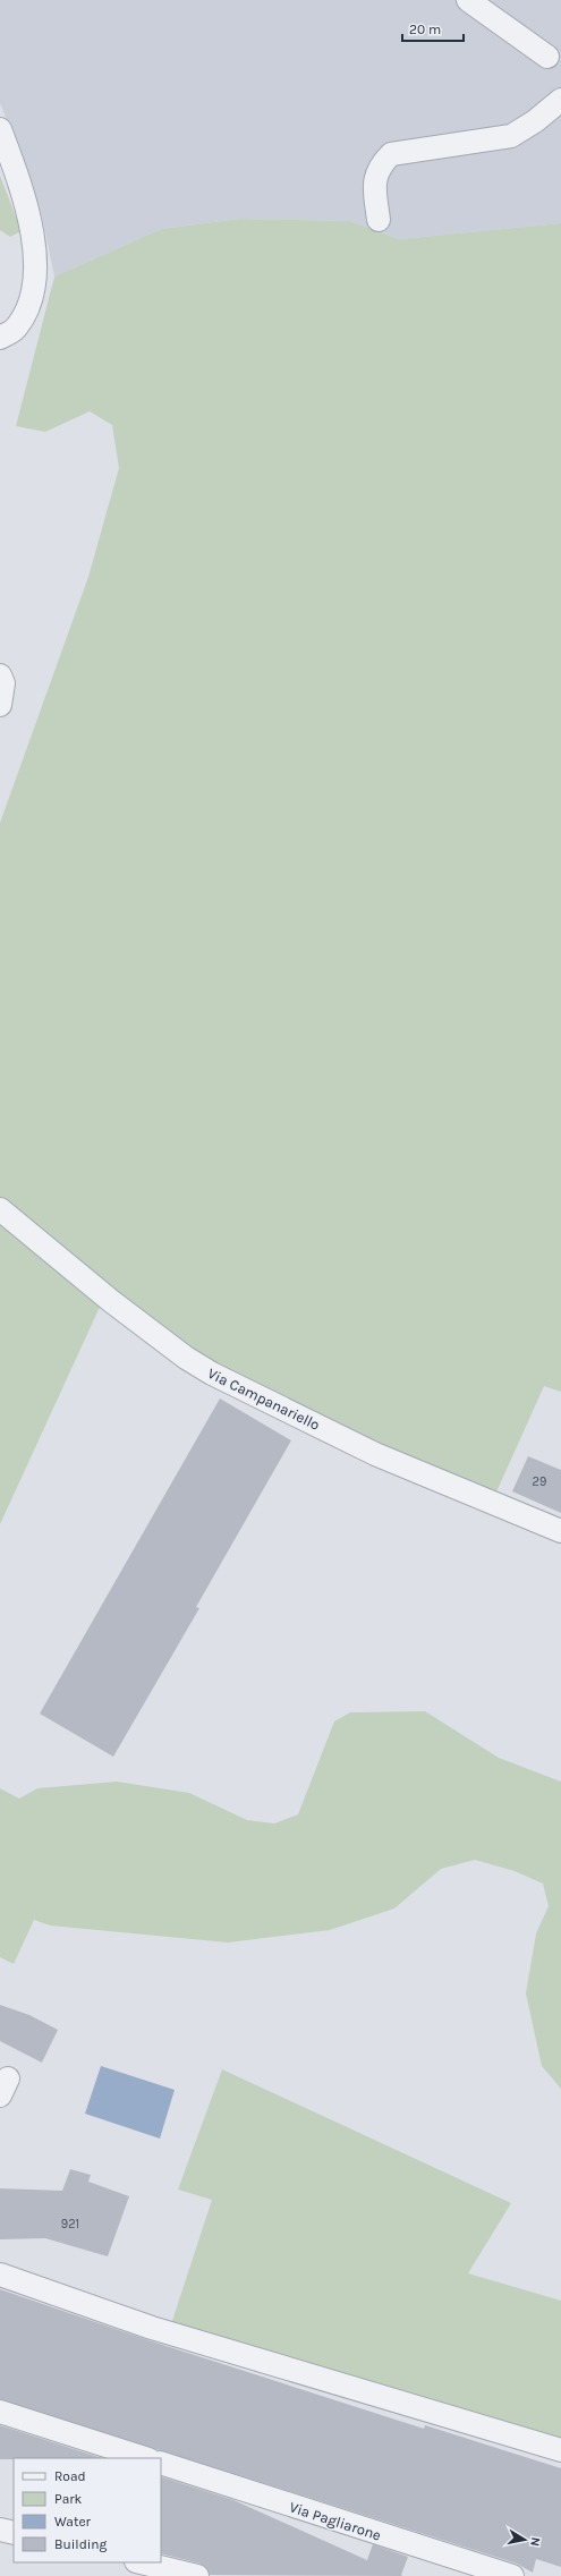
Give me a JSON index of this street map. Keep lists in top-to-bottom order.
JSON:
{
  "streets": {
    "street": ["Via Campanariello", "Via Pagliarone"]
  },
  "house_numbers": ["29", "921"],
  "legend": [
    "Road",
    "Park",
    "Water",
    "Building"
  ],
  "scale_bar": "20 m",
  "north": "right"
}
